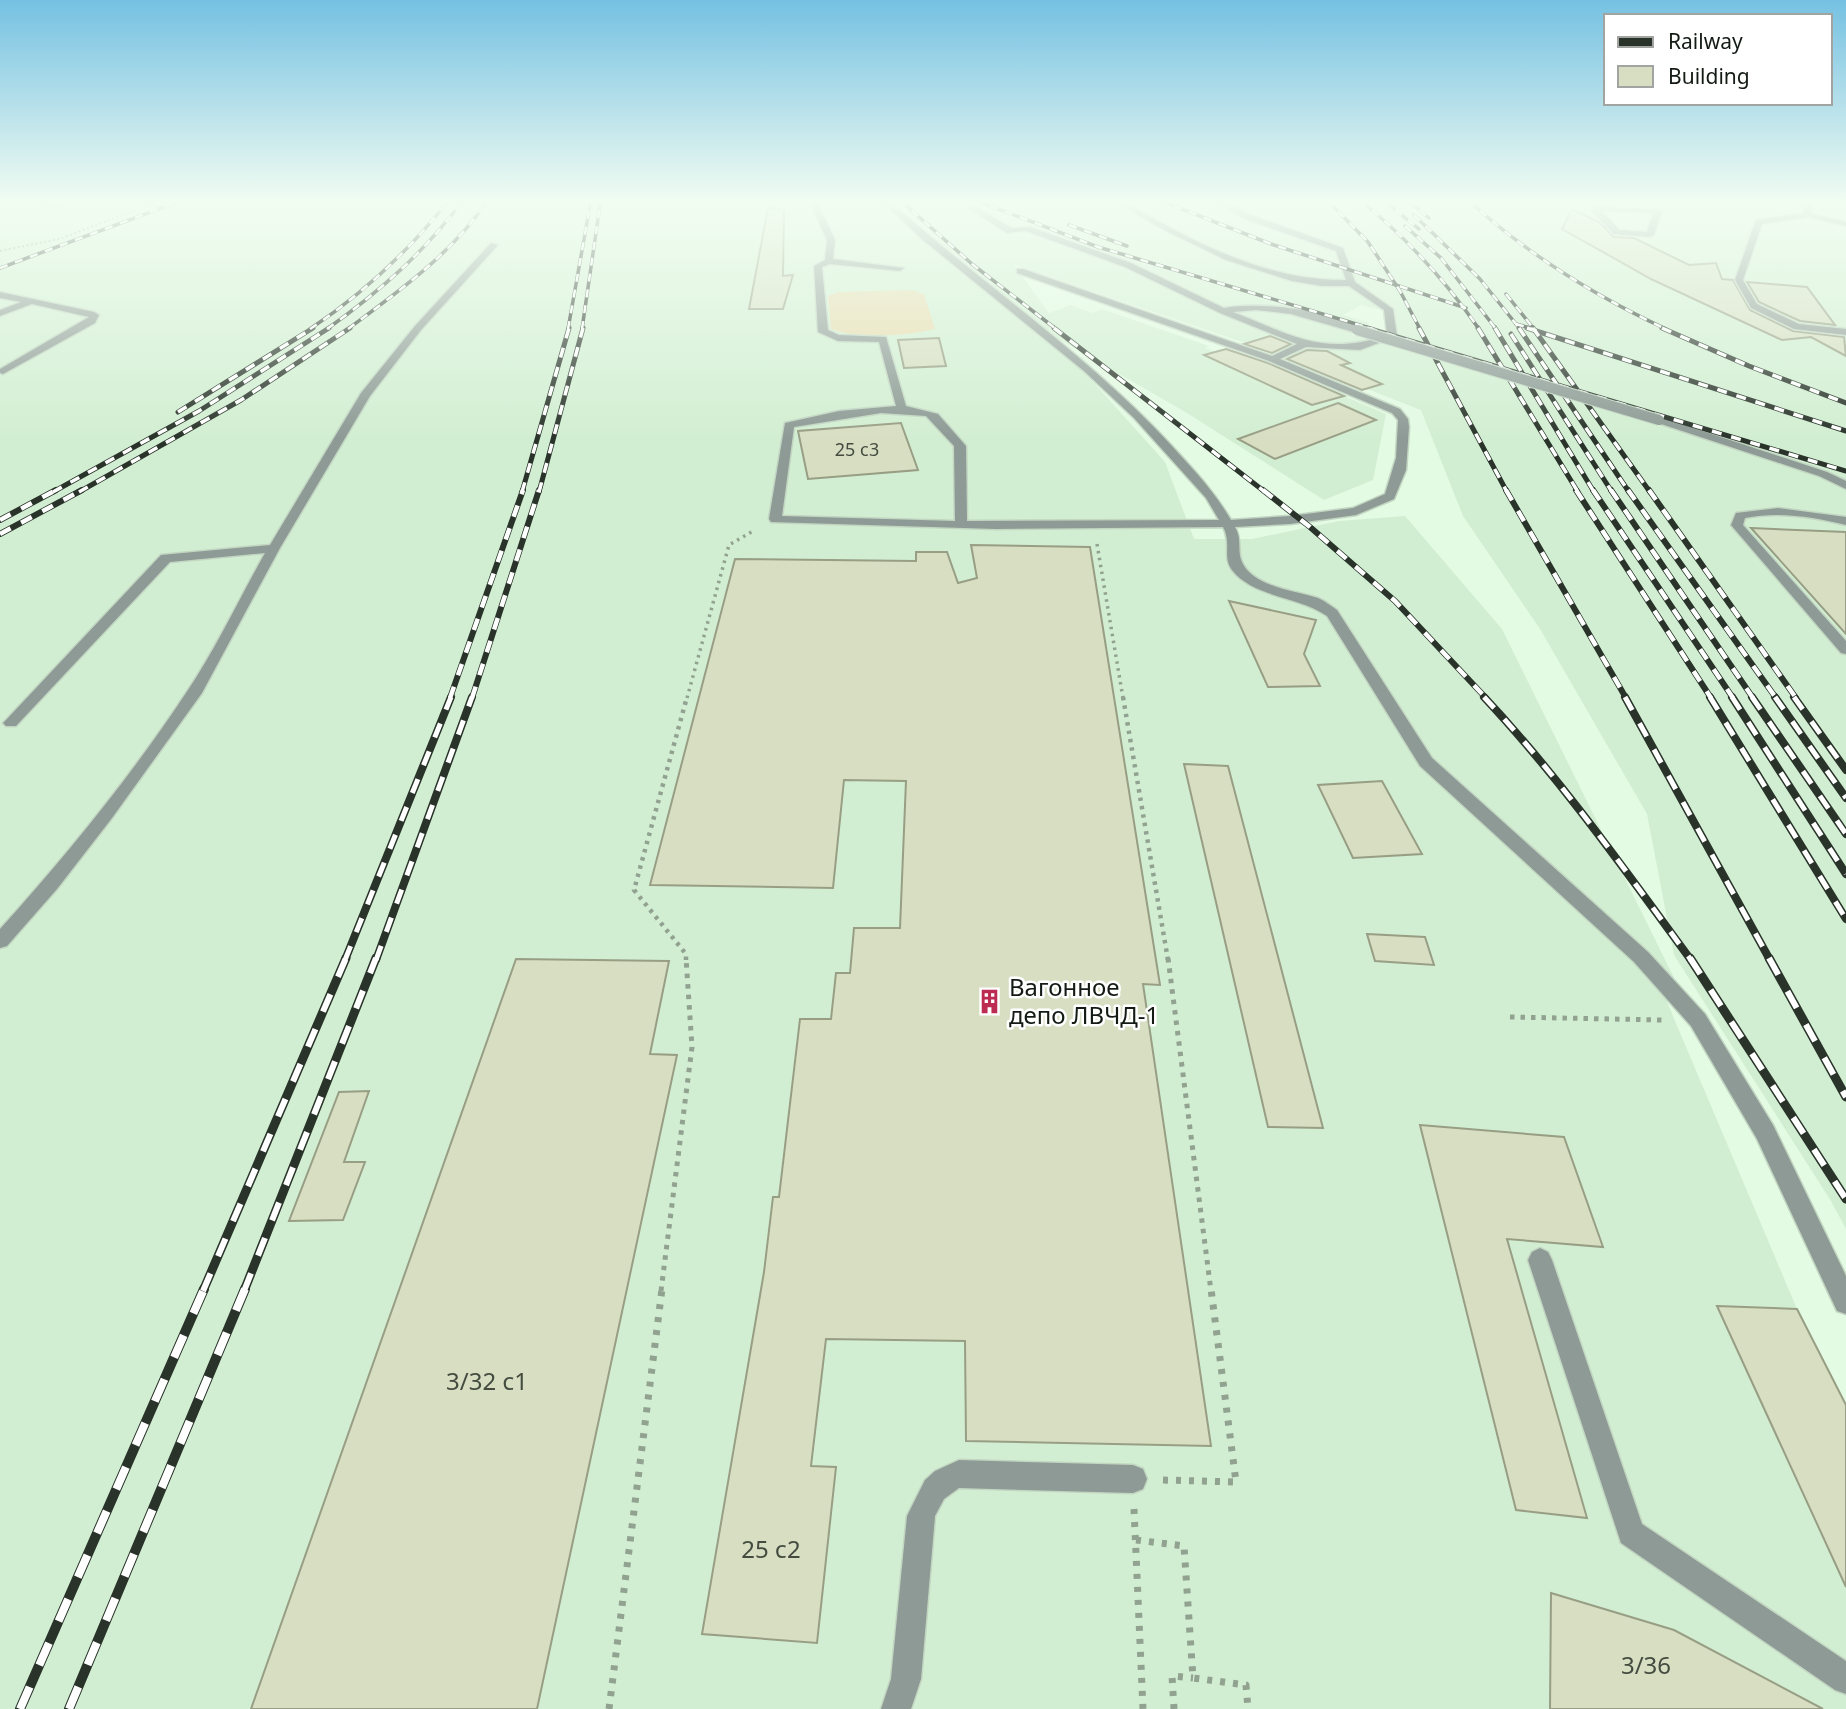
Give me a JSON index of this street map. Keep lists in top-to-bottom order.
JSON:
{
  "places": {
    "building": ["Вагонное депо ЛВЧД-1"]
  },
  "house_numbers": [
    "25 с3",
    "3/32 с1",
    "25 с2",
    "3/36"
  ],
  "legend": ["Railway", "Building"]
}
